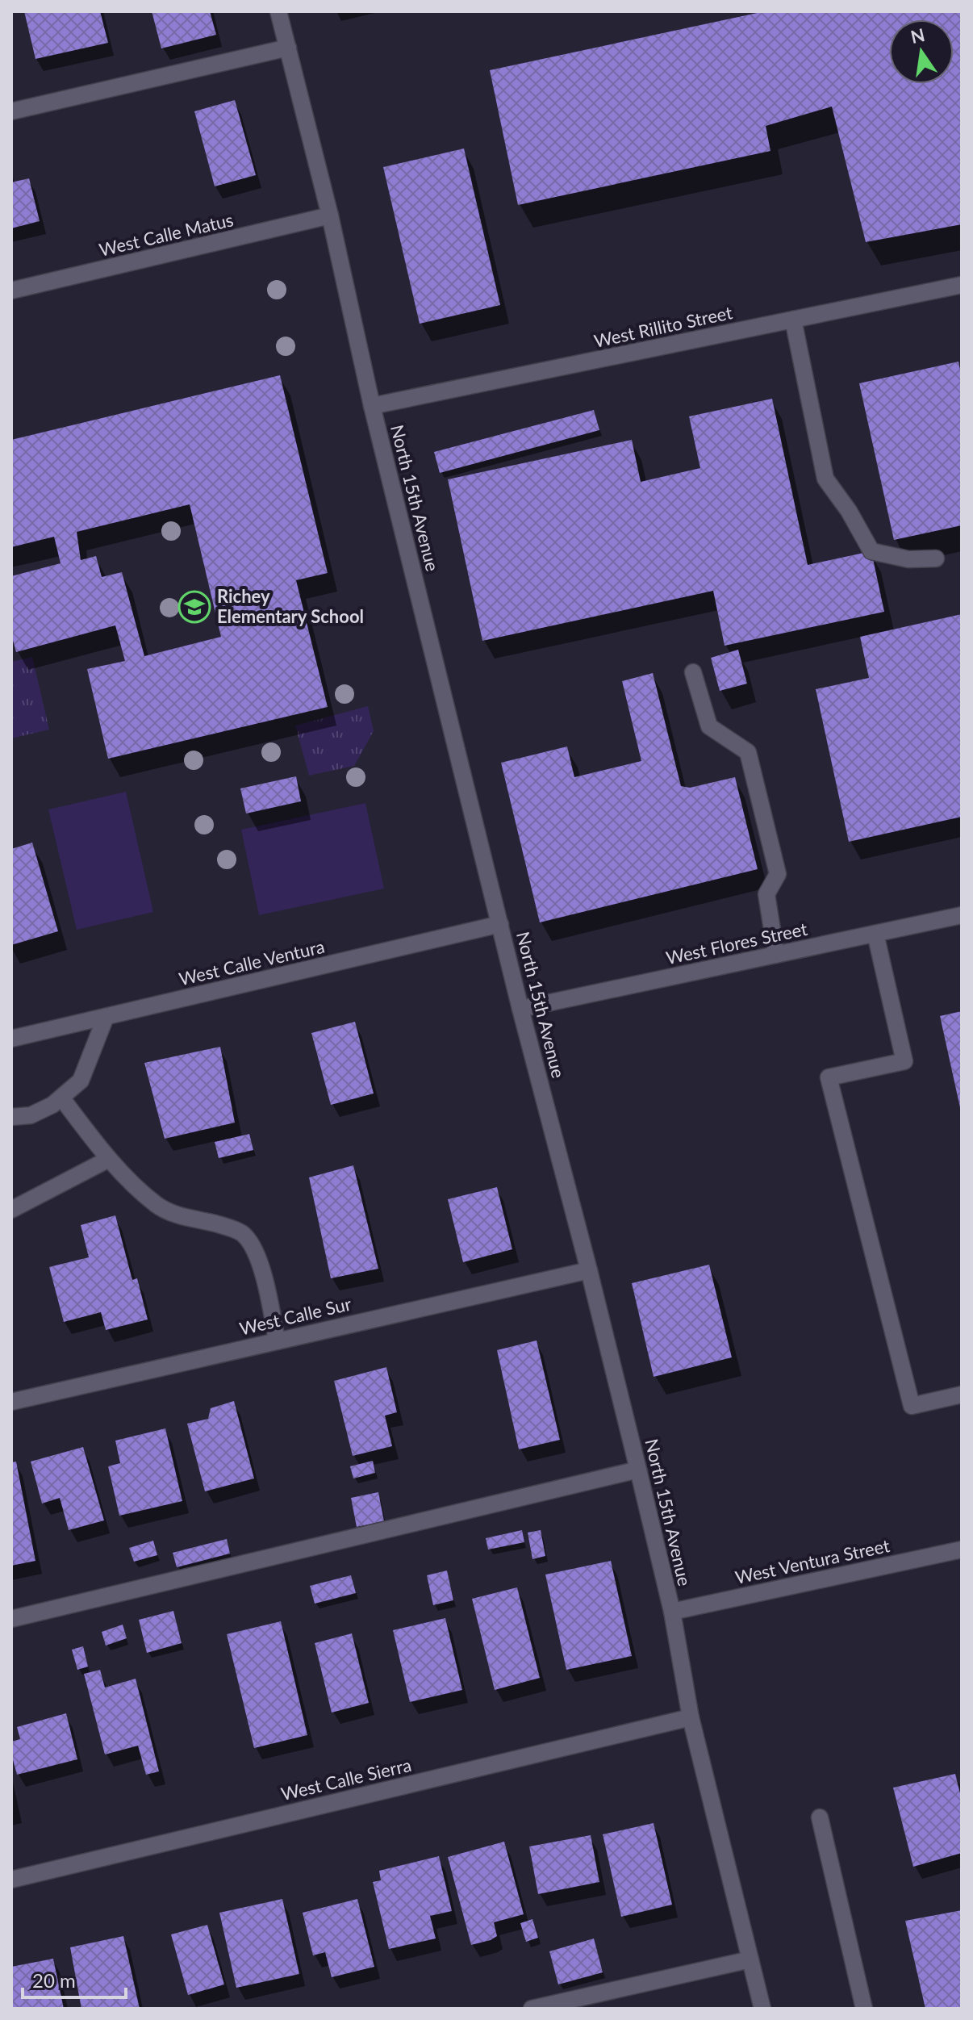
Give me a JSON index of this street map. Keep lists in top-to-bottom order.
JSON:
{
  "streets": {
    "street": [
      "West Calle Matus",
      "West Rillito Street",
      "North 15th Avenue",
      "West Flores Street",
      "West Calle Ventura",
      "West Calle Sur",
      "West Ventura Street",
      "West Calle Sierra"
    ]
  },
  "crossings": [
    ["West Calle Matus", "North 15th Avenue"],
    ["West Rillito Street", "North 15th Avenue"],
    ["North 15th Avenue", "West Flores Street"],
    ["North 15th Avenue", "West Calle Ventura"],
    ["North 15th Avenue", "West Calle Sur"],
    ["North 15th Avenue", "West Ventura Street"],
    ["North 15th Avenue", "West Calle Sierra"]
  ],
  "places": {
    "school or university": ["Richey Elementary School"]
  },
  "scale_bar": "20 m",
  "north": "top"
}
